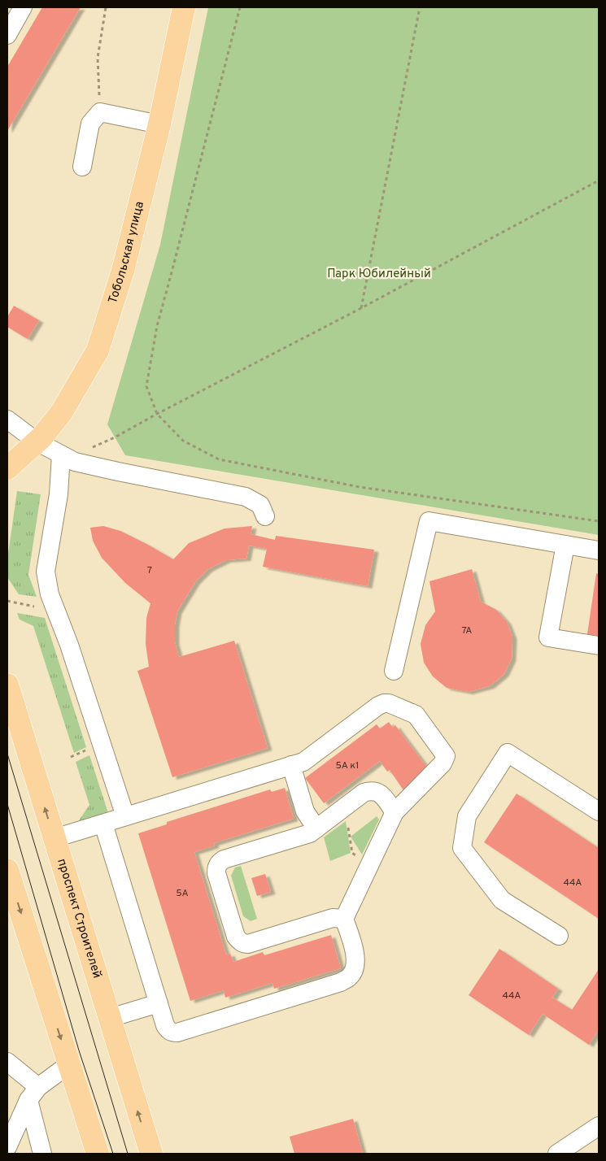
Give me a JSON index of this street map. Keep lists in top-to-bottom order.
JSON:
{
  "streets": {
    "main road": ["Тобольская улица", "проспект Строителей"]
  },
  "parks": ["Парк Юбилейный"],
  "house_numbers": [
    "7",
    "7А",
    "5А к1",
    "44А",
    "5А",
    "44А"
  ]
}
